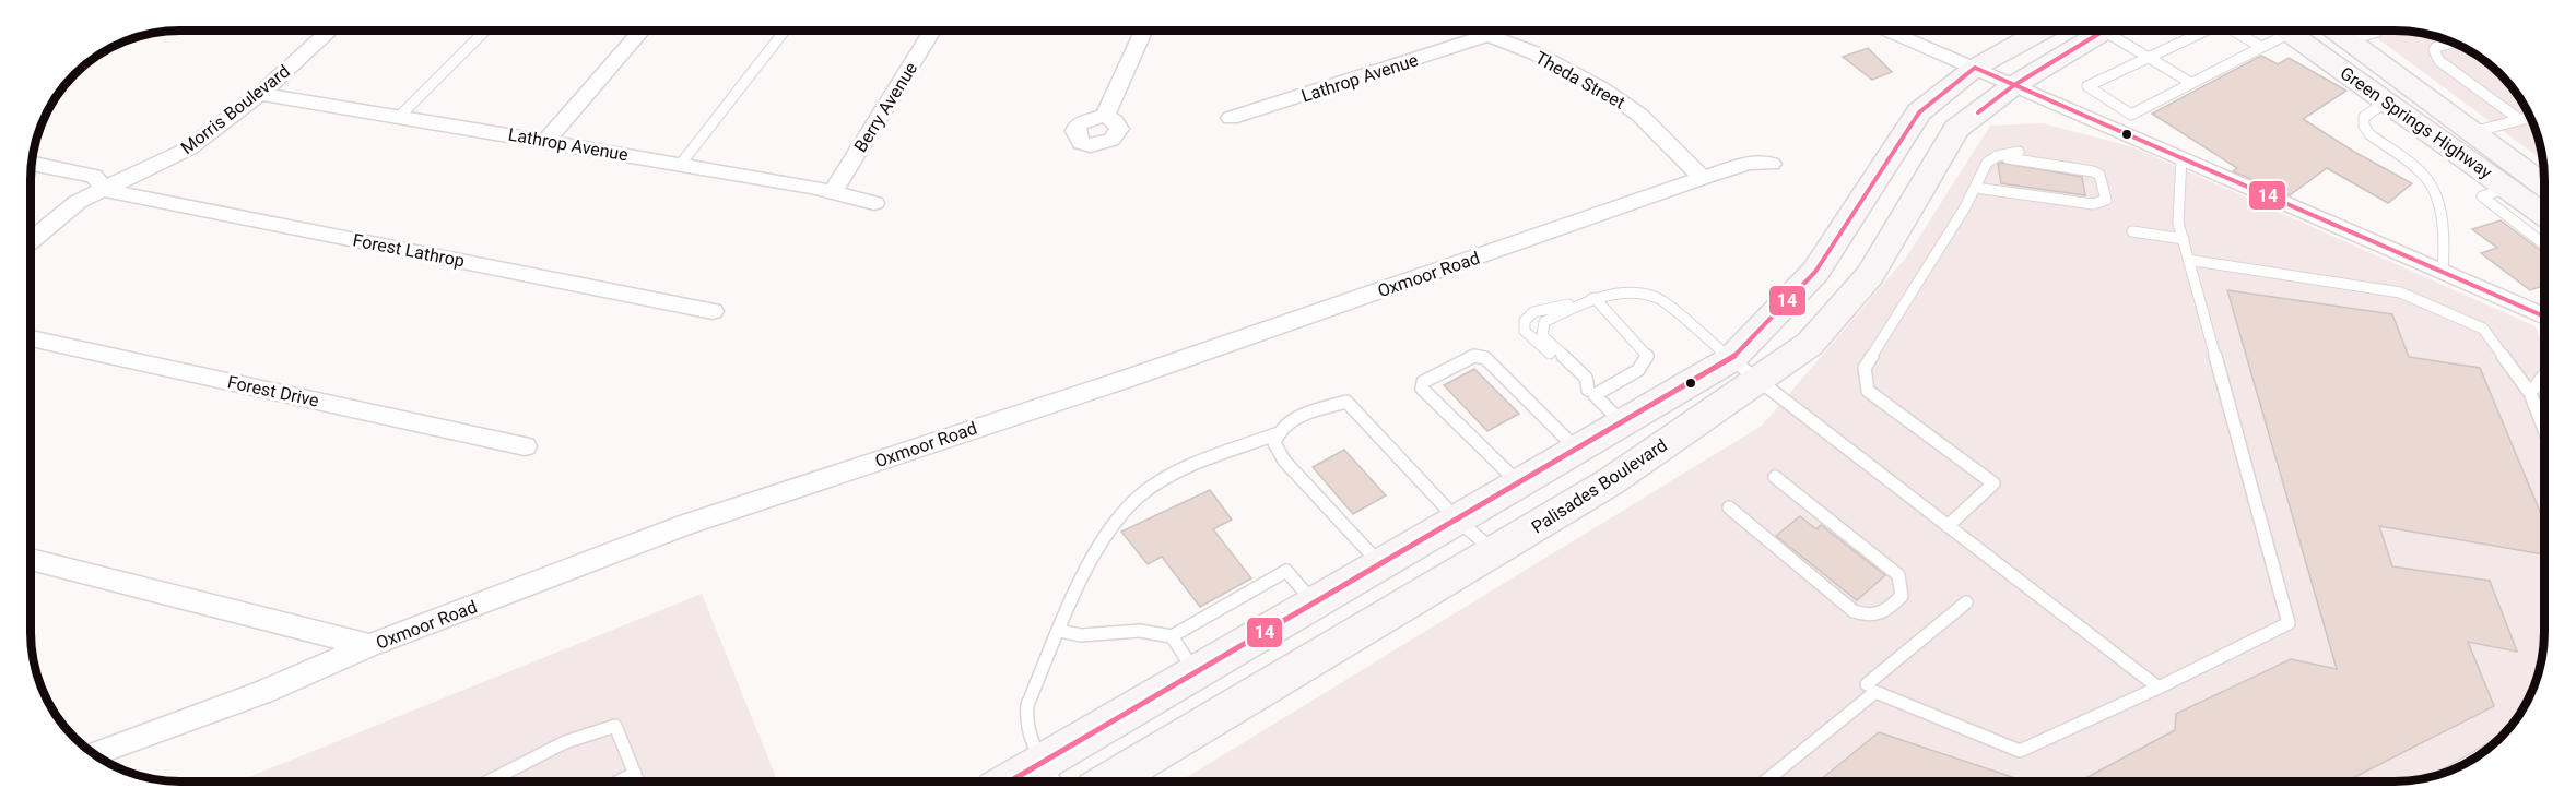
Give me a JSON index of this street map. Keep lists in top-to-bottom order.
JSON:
{
  "streets": {
    "main road": ["Green Springs Highway", "Palisades Boulevard"],
    "street": [
      "Lathrop Avenue",
      "Theda Street",
      "Berry Avenue",
      "Morris Boulevard",
      "Forest Lathrop",
      "Oxmoor Road",
      "Forest Drive"
    ]
  },
  "crossings": [
    ["Lathrop Avenue", "Berry Avenue"],
    ["Lathrop Avenue", "Morris Boulevard"],
    ["Theda Street", "Oxmoor Road"],
    ["Morris Boulevard", "Forest Lathrop"]
  ],
  "lines": ["transit line 14"]
}
